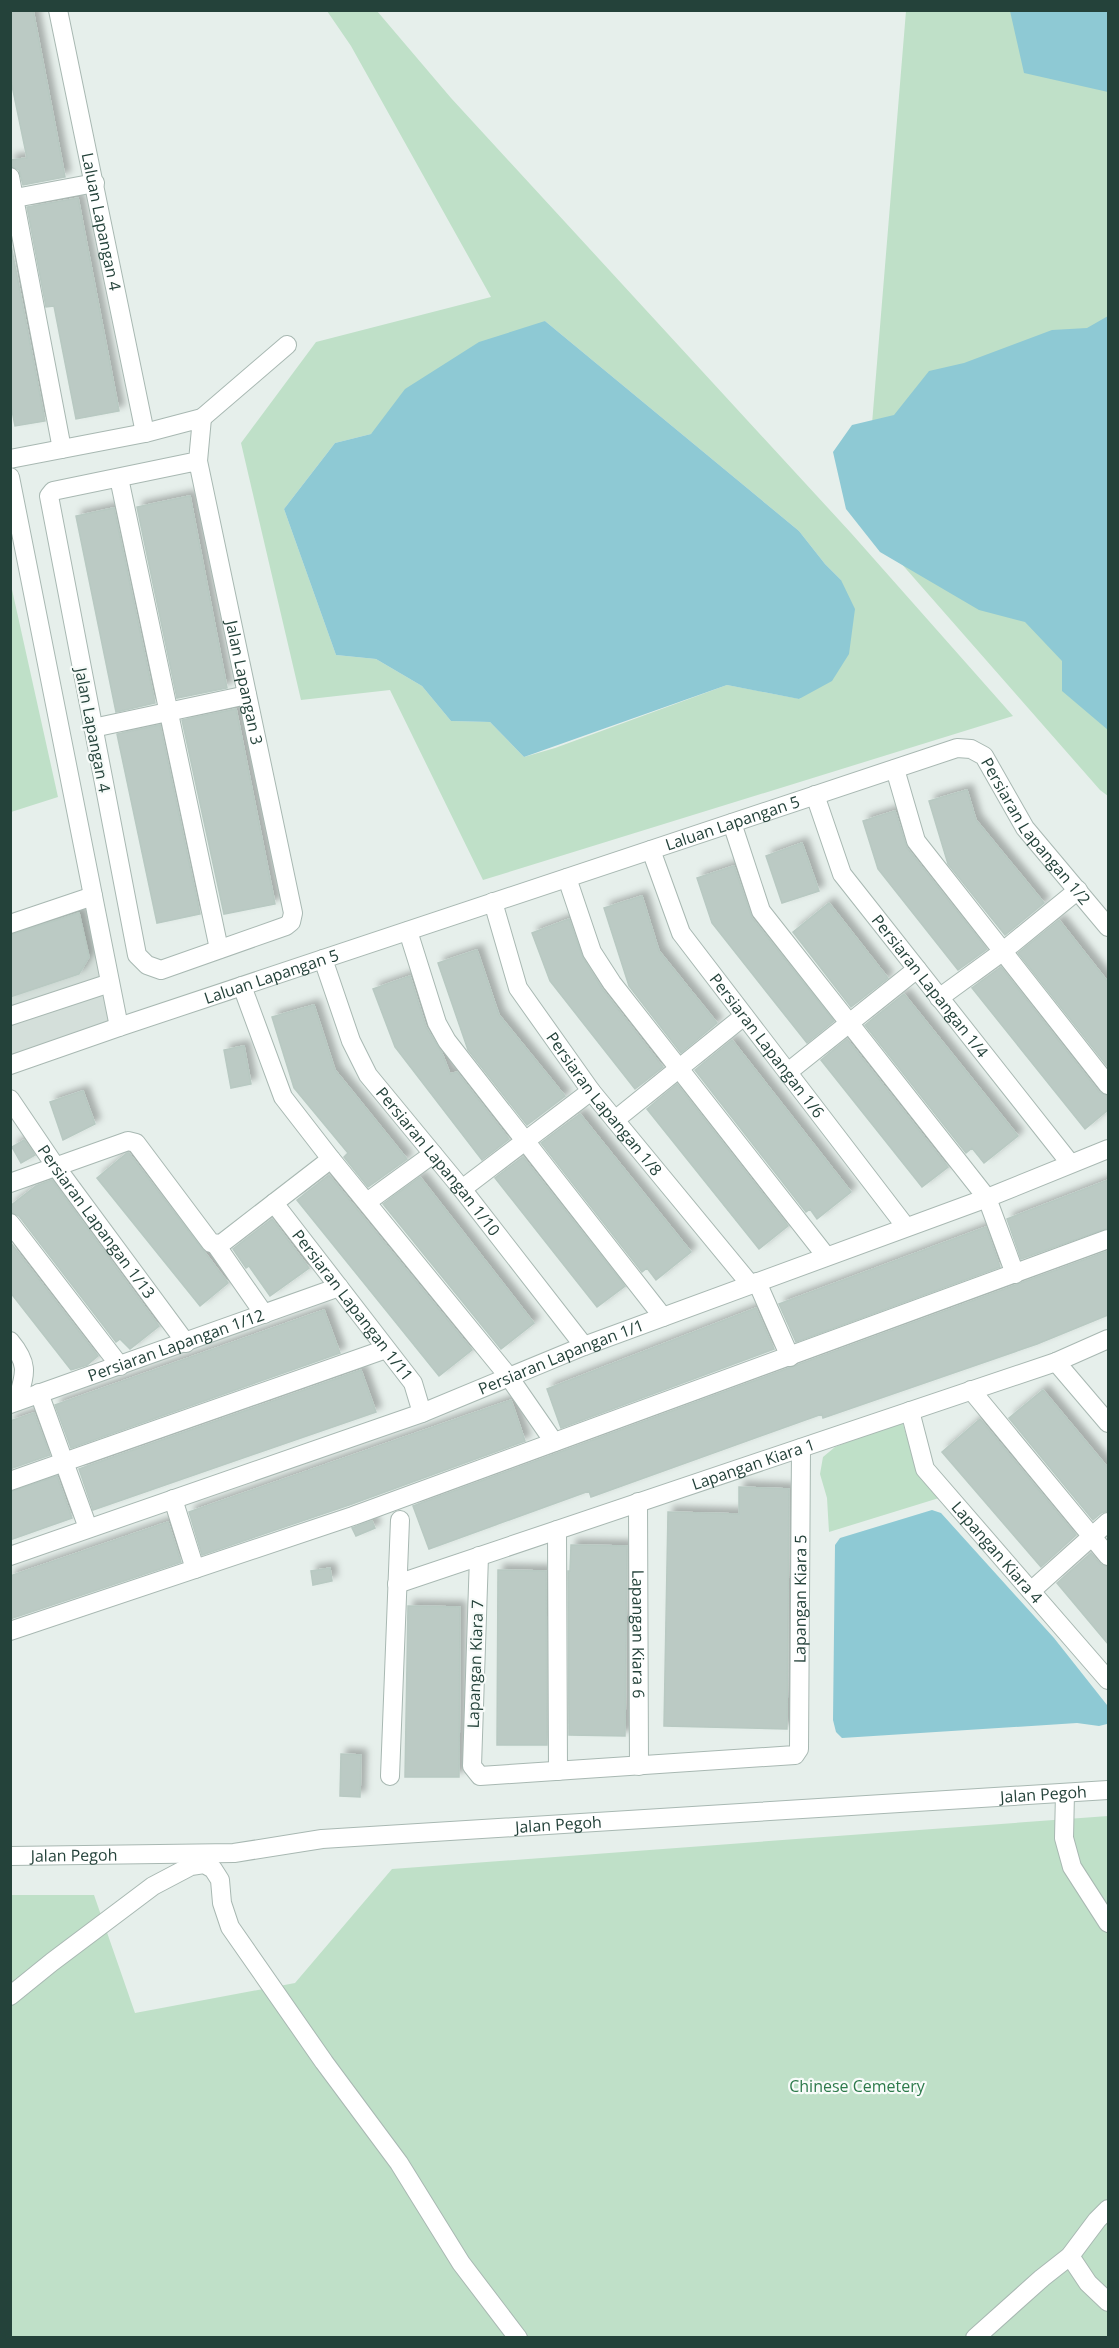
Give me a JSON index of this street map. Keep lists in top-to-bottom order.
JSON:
{
  "streets": {
    "street": [
      "Laluan Lapangan 4",
      "Jalan Lapangan 3",
      "Jalan Lapangan 4",
      "Laluan Lapangan 5",
      "Persiaran Lapangan 1/2",
      "Persiaran Lapangan 1/4",
      "Persiaran Lapangan 1/6",
      "Persiaran Lapangan 1/8",
      "Persiaran Lapangan 1/10",
      "Persiaran Lapangan 1/13",
      "Persiaran Lapangan 1/11",
      "Persiaran Lapangan 1/12",
      "Persiaran Lapangan 1/1",
      "Lapangan Kiara 1",
      "Lapangan Kiara 4",
      "Lapangan Kiara 5",
      "Lapangan Kiara 6",
      "Lapangan Kiara 7",
      "Jalan Pegoh"
    ]
  },
  "crossings": [
    ["Jalan Lapangan 3", "Jalan Lapangan 4"],
    ["Laluan Lapangan 5", "Persiaran Lapangan 1/2"],
    ["Laluan Lapangan 5", "Persiaran Lapangan 1/4"],
    ["Laluan Lapangan 5", "Persiaran Lapangan 1/6"],
    ["Laluan Lapangan 5", "Persiaran Lapangan 1/8"],
    ["Laluan Lapangan 5", "Persiaran Lapangan 1/10"],
    ["Persiaran Lapangan 1/4", "Persiaran Lapangan 1/1"],
    ["Persiaran Lapangan 1/6", "Persiaran Lapangan 1/1"],
    ["Persiaran Lapangan 1/8", "Persiaran Lapangan 1/1"],
    ["Persiaran Lapangan 1/10", "Persiaran Lapangan 1/1"],
    ["Persiaran Lapangan 1/13", "Persiaran Lapangan 1/12"],
    ["Persiaran Lapangan 1/11", "Persiaran Lapangan 1/12"],
    ["Persiaran Lapangan 1/11", "Persiaran Lapangan 1/1"],
    ["Lapangan Kiara 1", "Lapangan Kiara 4"],
    ["Lapangan Kiara 1", "Lapangan Kiara 5"],
    ["Lapangan Kiara 1", "Lapangan Kiara 6"],
    ["Lapangan Kiara 1", "Lapangan Kiara 7"],
    ["Lapangan Kiara 5", "Lapangan Kiara 6"]
  ],
  "parks": ["Chinese Cemetery"]
}
